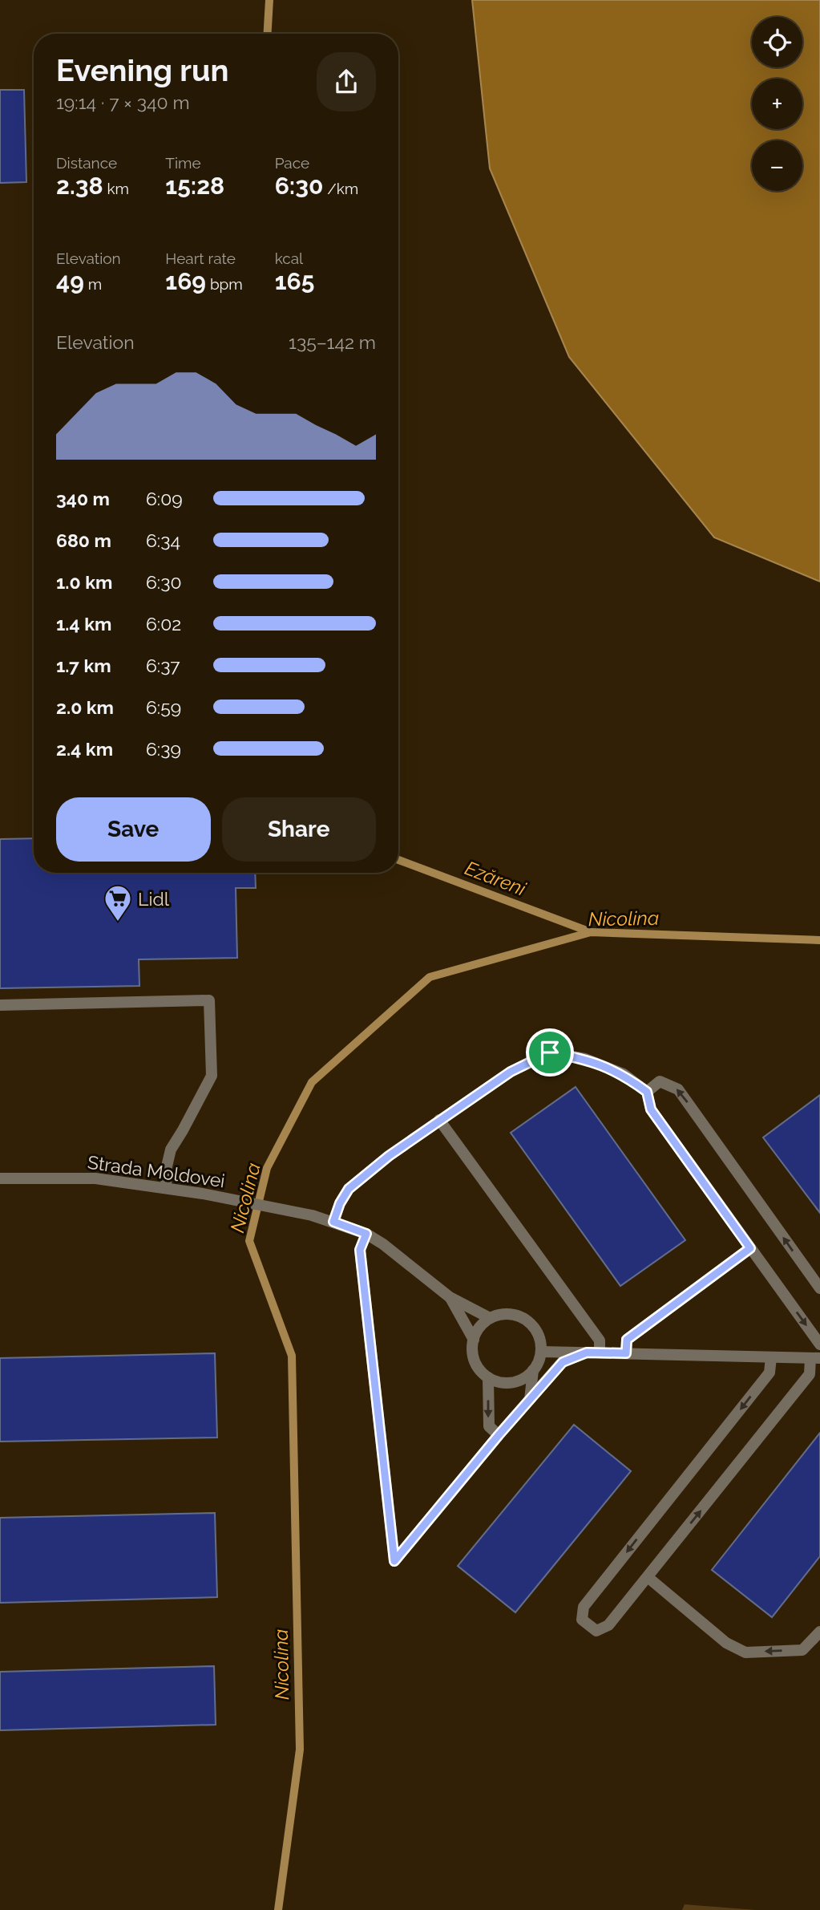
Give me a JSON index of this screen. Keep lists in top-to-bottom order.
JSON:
{
  "streets": {
    "street": ["Strada Moldovei"]
  },
  "water": ["Ezăreni", "Nicolina"],
  "places": {
    "supermarket": ["Lidl"]
  },
  "page": {
    "map_buttons": ["+", "−"],
    "heading": ["Evening run", "19:14 · 7 × 340 m"],
    "stats": [
      ["Distance", "2.38 km"],
      ["Time", "15:28"],
      ["Pace", "6:30 /km"],
      ["Elevation", "49 m"],
      ["Heart rate", "169 bpm"],
      ["kcal", "165"]
    ],
    "chart": ["Elevation", "135–142 m"],
    "list": [
      {
        "name": "340 m",
        "note": "6:09"
      },
      {
        "name": "680 m",
        "note": "6:34"
      },
      {
        "name": "1.0 km",
        "note": "6:30"
      },
      {
        "name": "1.4 km",
        "note": "6:02"
      },
      {
        "name": "1.7 km",
        "note": "6:37"
      },
      {
        "name": "2.0 km",
        "note": "6:59"
      },
      {
        "name": "2.4 km",
        "note": "6:39"
      }
    ],
    "buttons": ["Save", "Share"]
  }
}
